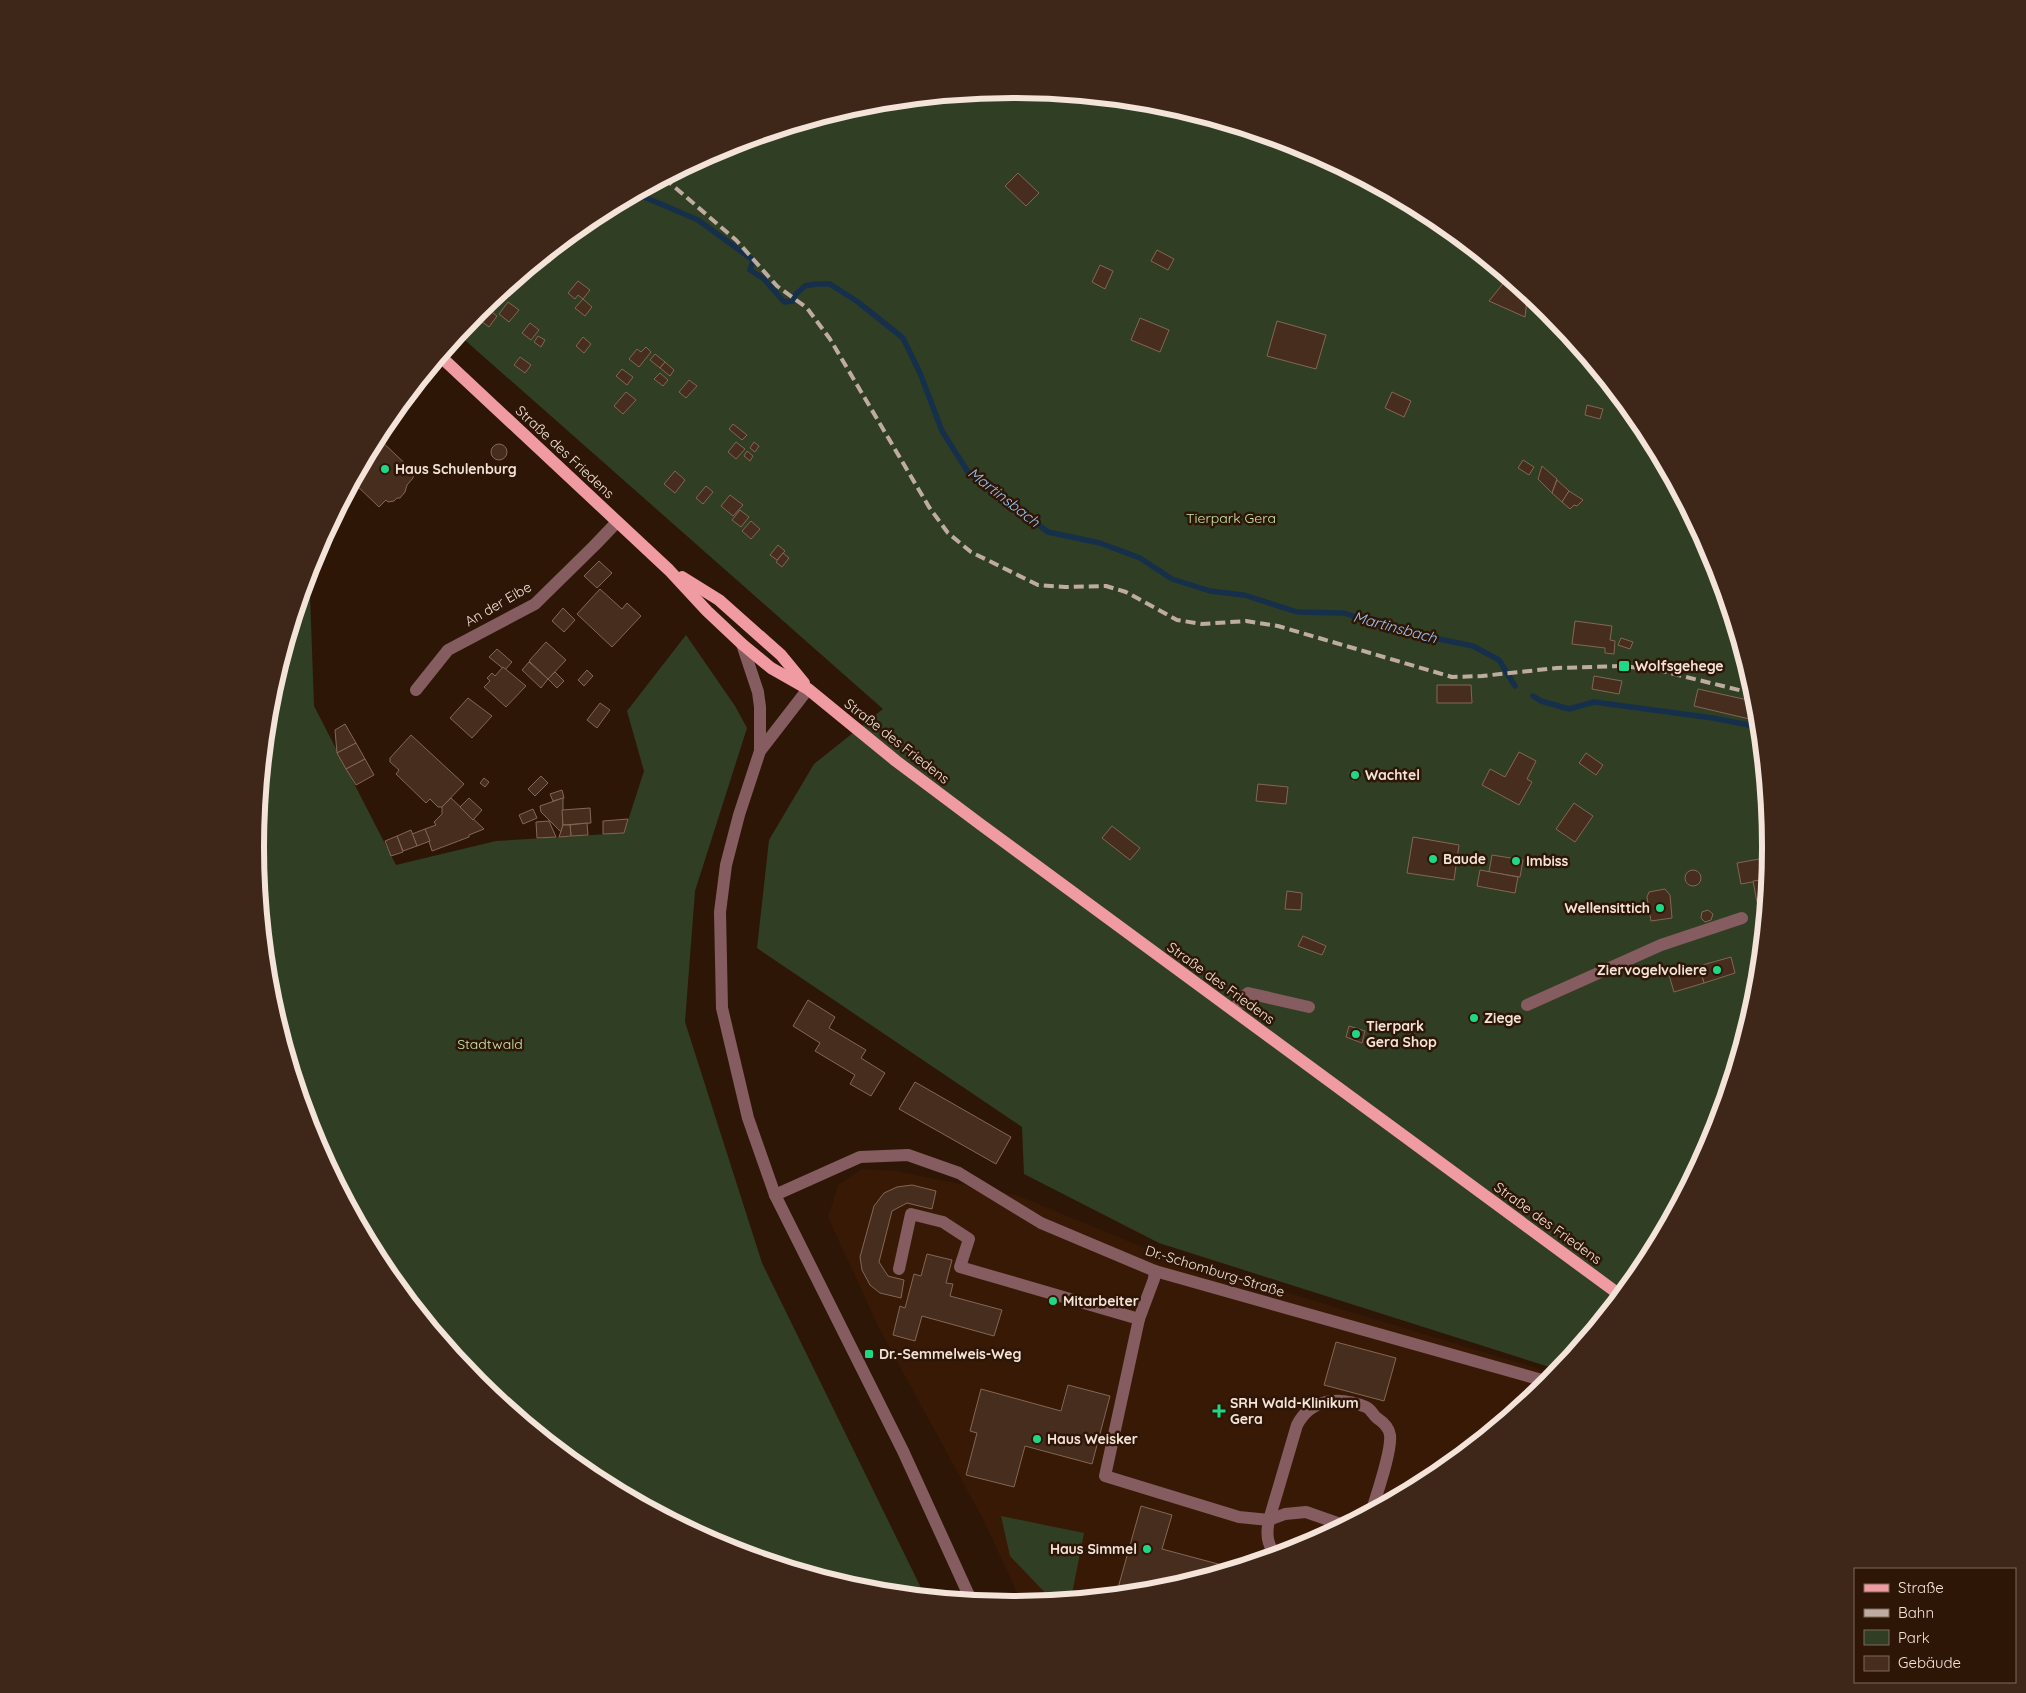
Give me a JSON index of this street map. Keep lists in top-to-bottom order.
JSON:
{
  "streets": {
    "main road": ["Straße des Friedens"],
    "street": ["An der Eibe", "Dr.-Schomburg-Straße"]
  },
  "crossings": [
    ["Straße des Friedens", "An der Eibe"]
  ],
  "water": ["Martinsbach"],
  "parks": ["Tierpark Gera", "Stadtwald"],
  "places": {
    "other": [
      "Haus Schulenburg",
      "Wachtel",
      "Baude",
      "Imbiss",
      "Wellensittich",
      "Ziervogelvoliere",
      "Ziege",
      "Tierpark Gera Shop",
      "Mitarbeiter",
      "Haus Weisker",
      "Haus Simmel"
    ],
    "transit": ["Wolfsgehege", "Dr.-Semmelweis-Weg"],
    "health": ["SRH Wald-Klinikum Gera"]
  },
  "legend": [
    "Straße",
    "Bahn",
    "Park",
    "Gebäude"
  ]
}
